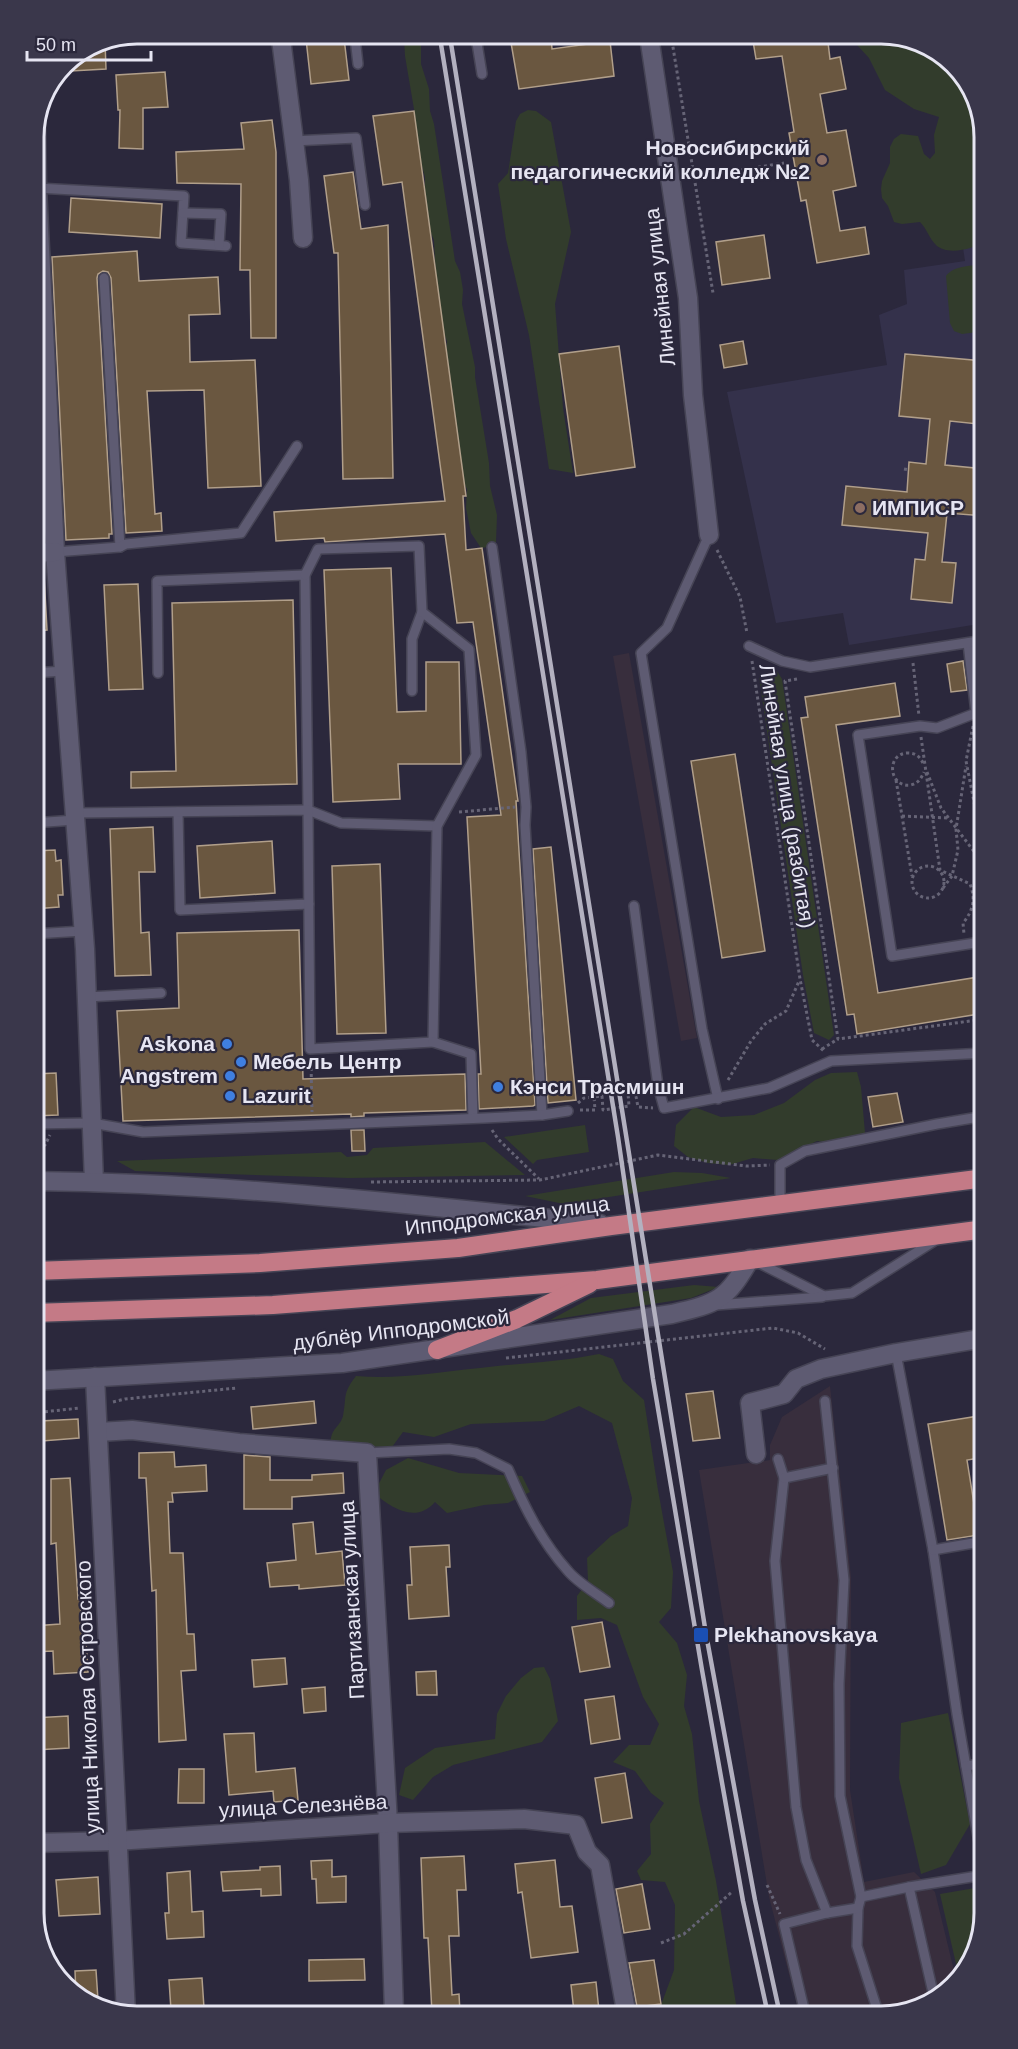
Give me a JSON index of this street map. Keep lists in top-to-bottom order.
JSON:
{
  "streets": {
    "highway": ["Ипподромская улица"],
    "street": [
      "Линейная улица",
      "дублёр Ипподромской",
      "Партизанская улица",
      "улица Николая Островского",
      "улица Селезнёва"
    ],
    "path": ["Линейная улица (разбитая)"]
  },
  "crossings": [
    ["Линейная улица", "Линейная улица (разбитая)"],
    ["дублёр Ипподромской", "улица Николая Островского"],
    ["Партизанская улица", "улица Селезнёва"],
    ["улица Николая Островского", "улица Селезнёва"]
  ],
  "places": {
    "other": [
      "Новосибирский педагогический колледж №2",
      "ИМПИСР",
      "Askona",
      "Мебель Центр",
      "Angstrem",
      "Кэнси Трасмишн",
      "Lazurit"
    ],
    "transit": ["Plekhanovskaya"]
  },
  "scale_bar": "50 m"
}
